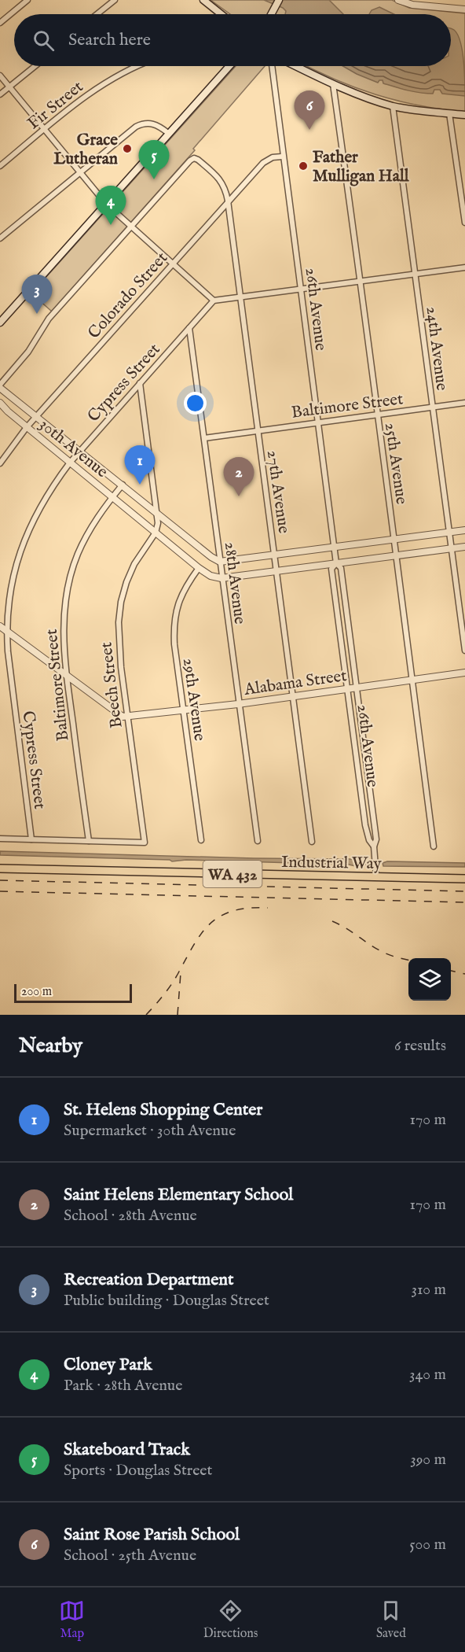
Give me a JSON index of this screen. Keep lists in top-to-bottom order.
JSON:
{
  "streets": {
    "main road": ["Industrial Way", "WA 432"],
    "street": [
      "Fir Street",
      "Colorado Street",
      "26th Avenue",
      "24th Avenue",
      "Cypress Street",
      "Baltimore Street",
      "30th Avenue",
      "25th Avenue",
      "27th Avenue",
      "28th Avenue",
      "Alabama Street",
      "Beech Street",
      "29th Avenue"
    ]
  },
  "crossings": [
    ["Colorado Street", "26th Avenue"],
    ["Colorado Street", "30th Avenue"],
    ["Colorado Street", "27th Avenue"],
    ["26th Avenue", "Baltimore Street"],
    ["26th Avenue", "Alabama Street"],
    ["26th Avenue", "Industrial Way"],
    ["24th Avenue", "Baltimore Street"],
    ["Cypress Street", "30th Avenue"],
    ["Cypress Street", "28th Avenue"],
    ["Baltimore Street", "30th Avenue"],
    ["Baltimore Street", "25th Avenue"],
    ["Baltimore Street", "27th Avenue"],
    ["Baltimore Street", "28th Avenue"],
    ["Baltimore Street", "Beech Street"],
    ["30th Avenue", "28th Avenue"],
    ["30th Avenue", "Beech Street"],
    ["30th Avenue", "29th Avenue"],
    ["25th Avenue", "Alabama Street"],
    ["27th Avenue", "Alabama Street"],
    ["28th Avenue", "Alabama Street"],
    ["Alabama Street", "Beech Street"],
    ["Alabama Street", "29th Avenue"]
  ],
  "places": ["Grace Lutheran", "Father Mulligan Hall"],
  "scale_bar": "200 m",
  "page": {
    "search": "Search here",
    "pins": [
      "6",
      "5",
      "4",
      "3",
      "1",
      "2"
    ],
    "scale": "200 m",
    "heading": ["Nearby", "6 results"],
    "list": [
      {
        "mark": "1",
        "name": "St. Helens Shopping Center",
        "note": "Supermarket · 30th Avenue",
        "value": "170 m"
      },
      {
        "mark": "2",
        "name": "Saint Helens Elementary School",
        "note": "School · 28th Avenue",
        "value": "170 m"
      },
      {
        "mark": "3",
        "name": "Recreation Department",
        "note": "Public building · Douglas Street",
        "value": "310 m"
      },
      {
        "mark": "4",
        "name": "Cloney Park",
        "note": "Park · 28th Avenue",
        "value": "340 m"
      },
      {
        "mark": "5",
        "name": "Skateboard Track",
        "note": "Sports · Douglas Street",
        "value": "390 m"
      },
      {
        "mark": "6",
        "name": "Saint Rose Parish School",
        "note": "School · 25th Avenue",
        "value": "500 m"
      }
    ],
    "nav": ["Map", "Directions", "Saved"]
  }
}
